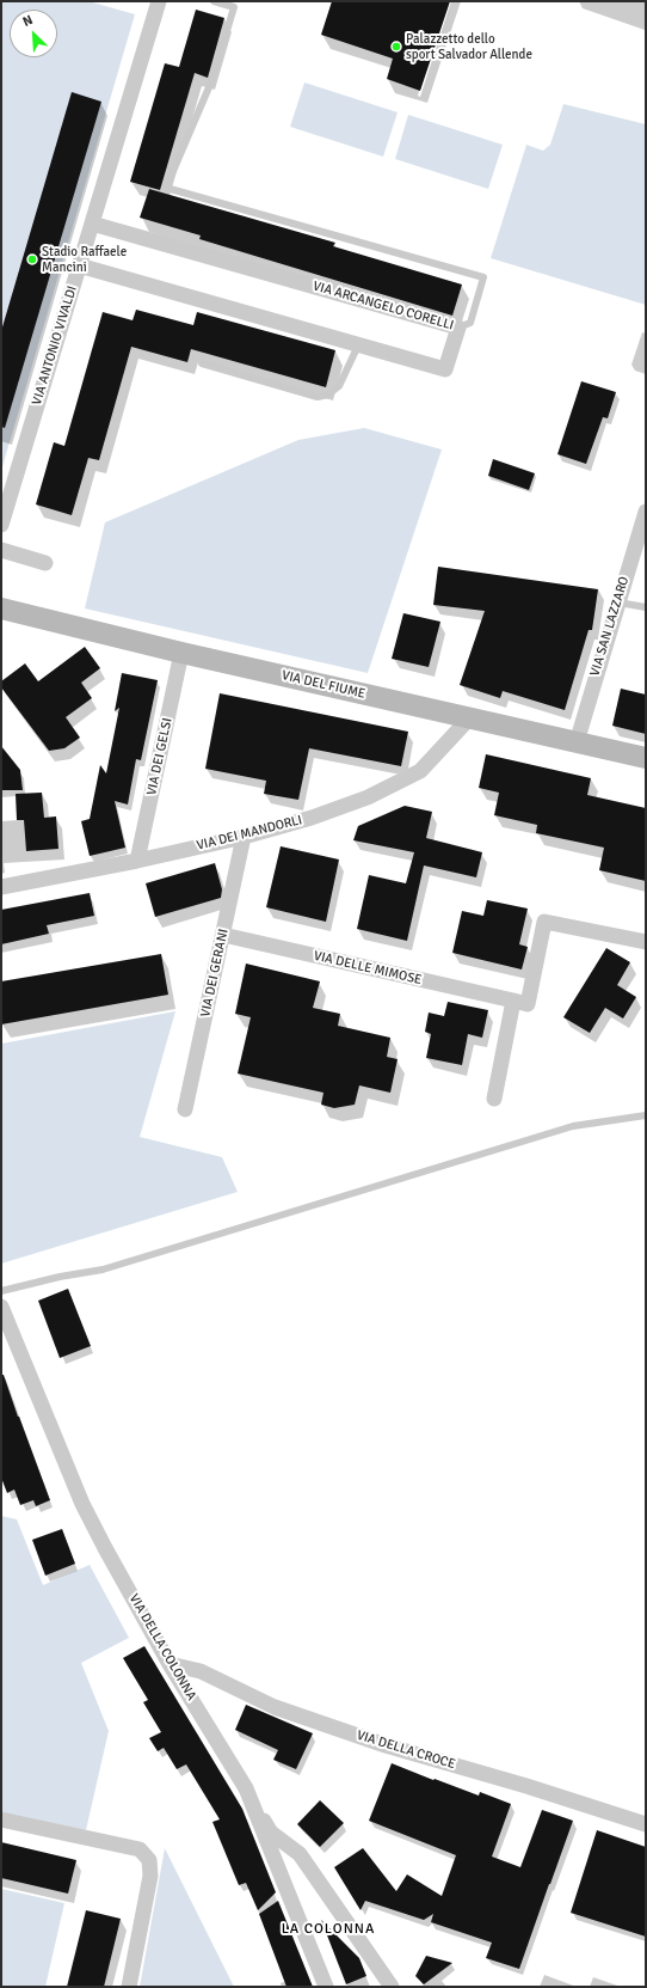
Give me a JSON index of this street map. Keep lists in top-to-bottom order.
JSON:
{
  "streets": {
    "street": [
      "VIA ARCANGELO CORELLI",
      "VIA ANTONIO VIVALDI",
      "VIA SAN LAZZARO",
      "VIA DEL FIUME",
      "VIA DEI GELSI",
      "VIA DEI MANDORLI",
      "VIA DELLE MIMOSE",
      "VIA DEI GERANI",
      "VIA DELLA COLONNA",
      "VIA DELLA CROCE"
    ]
  },
  "crossings": [
    ["VIA ARCANGELO CORELLI", "VIA ANTONIO VIVALDI"],
    ["VIA SAN LAZZARO", "VIA DEL FIUME"],
    ["VIA DEL FIUME", "VIA DEI GELSI"],
    ["VIA DEL FIUME", "VIA DEI MANDORLI"],
    ["VIA DEI GELSI", "VIA DEI MANDORLI"],
    ["VIA DEI MANDORLI", "VIA DEI GERANI"],
    ["VIA DELLE MIMOSE", "VIA DEI GERANI"],
    ["VIA DELLA COLONNA", "VIA DELLA CROCE"]
  ],
  "districts": ["LA COLONNA"],
  "places": ["Palazzetto dello sport Salvador Allende", "Stadio Raffaele Mancini"],
  "north": "top left"
}
